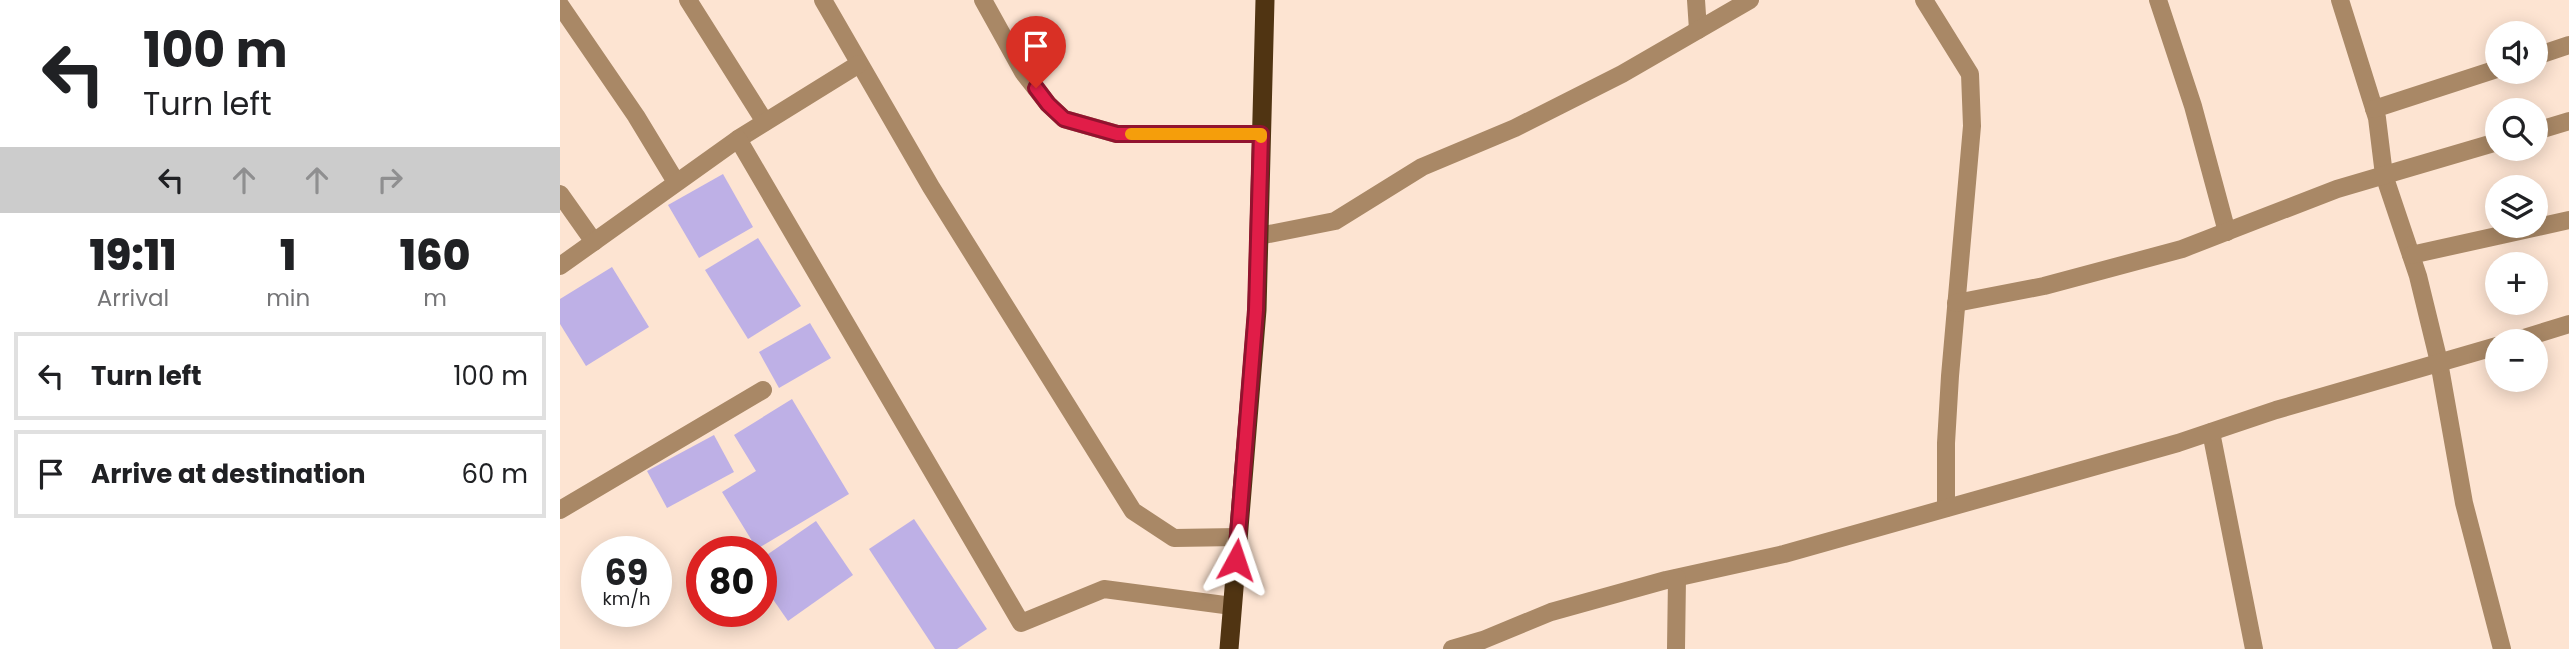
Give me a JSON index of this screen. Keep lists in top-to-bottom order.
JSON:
{
  "page": {
    "turn": ["100 m", "Turn left"],
    "map_buttons": ["+", "−"],
    "eta": [
      "19:11",
      "Arrival",
      "1",
      "min",
      "160",
      "m"
    ],
    "list": [
      {
        "name": "Turn left",
        "value": "100 m"
      },
      {
        "name": "Arrive at destination",
        "value": "60 m"
      }
    ],
    "speed": "69 km/h",
    "limit": "80"
  }
}
